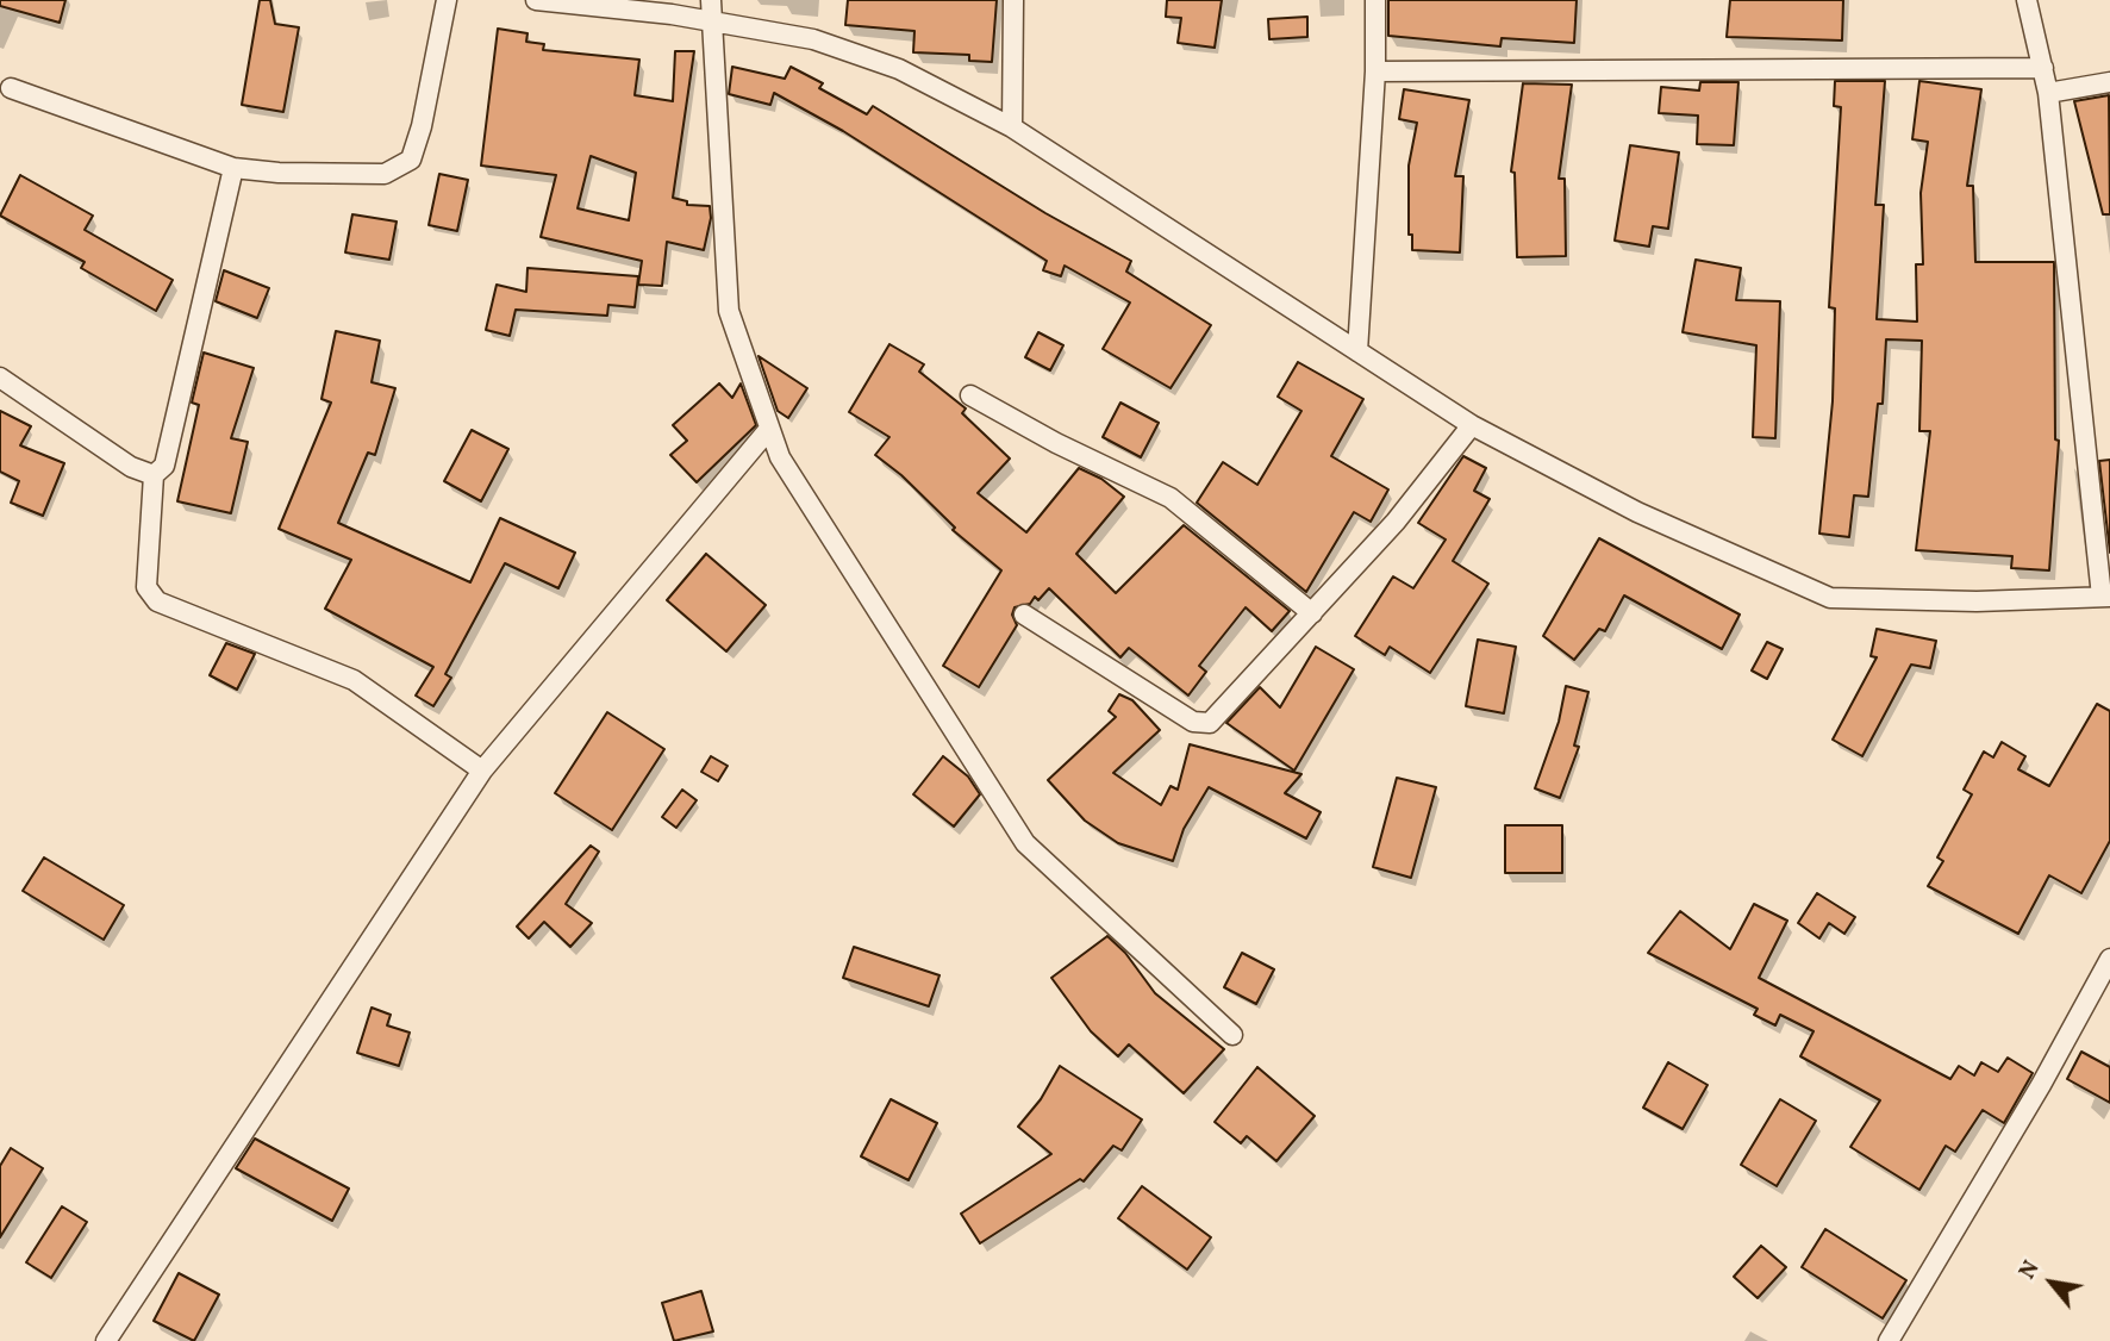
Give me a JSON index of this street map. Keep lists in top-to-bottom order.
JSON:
{
  "north": "top left"
}
